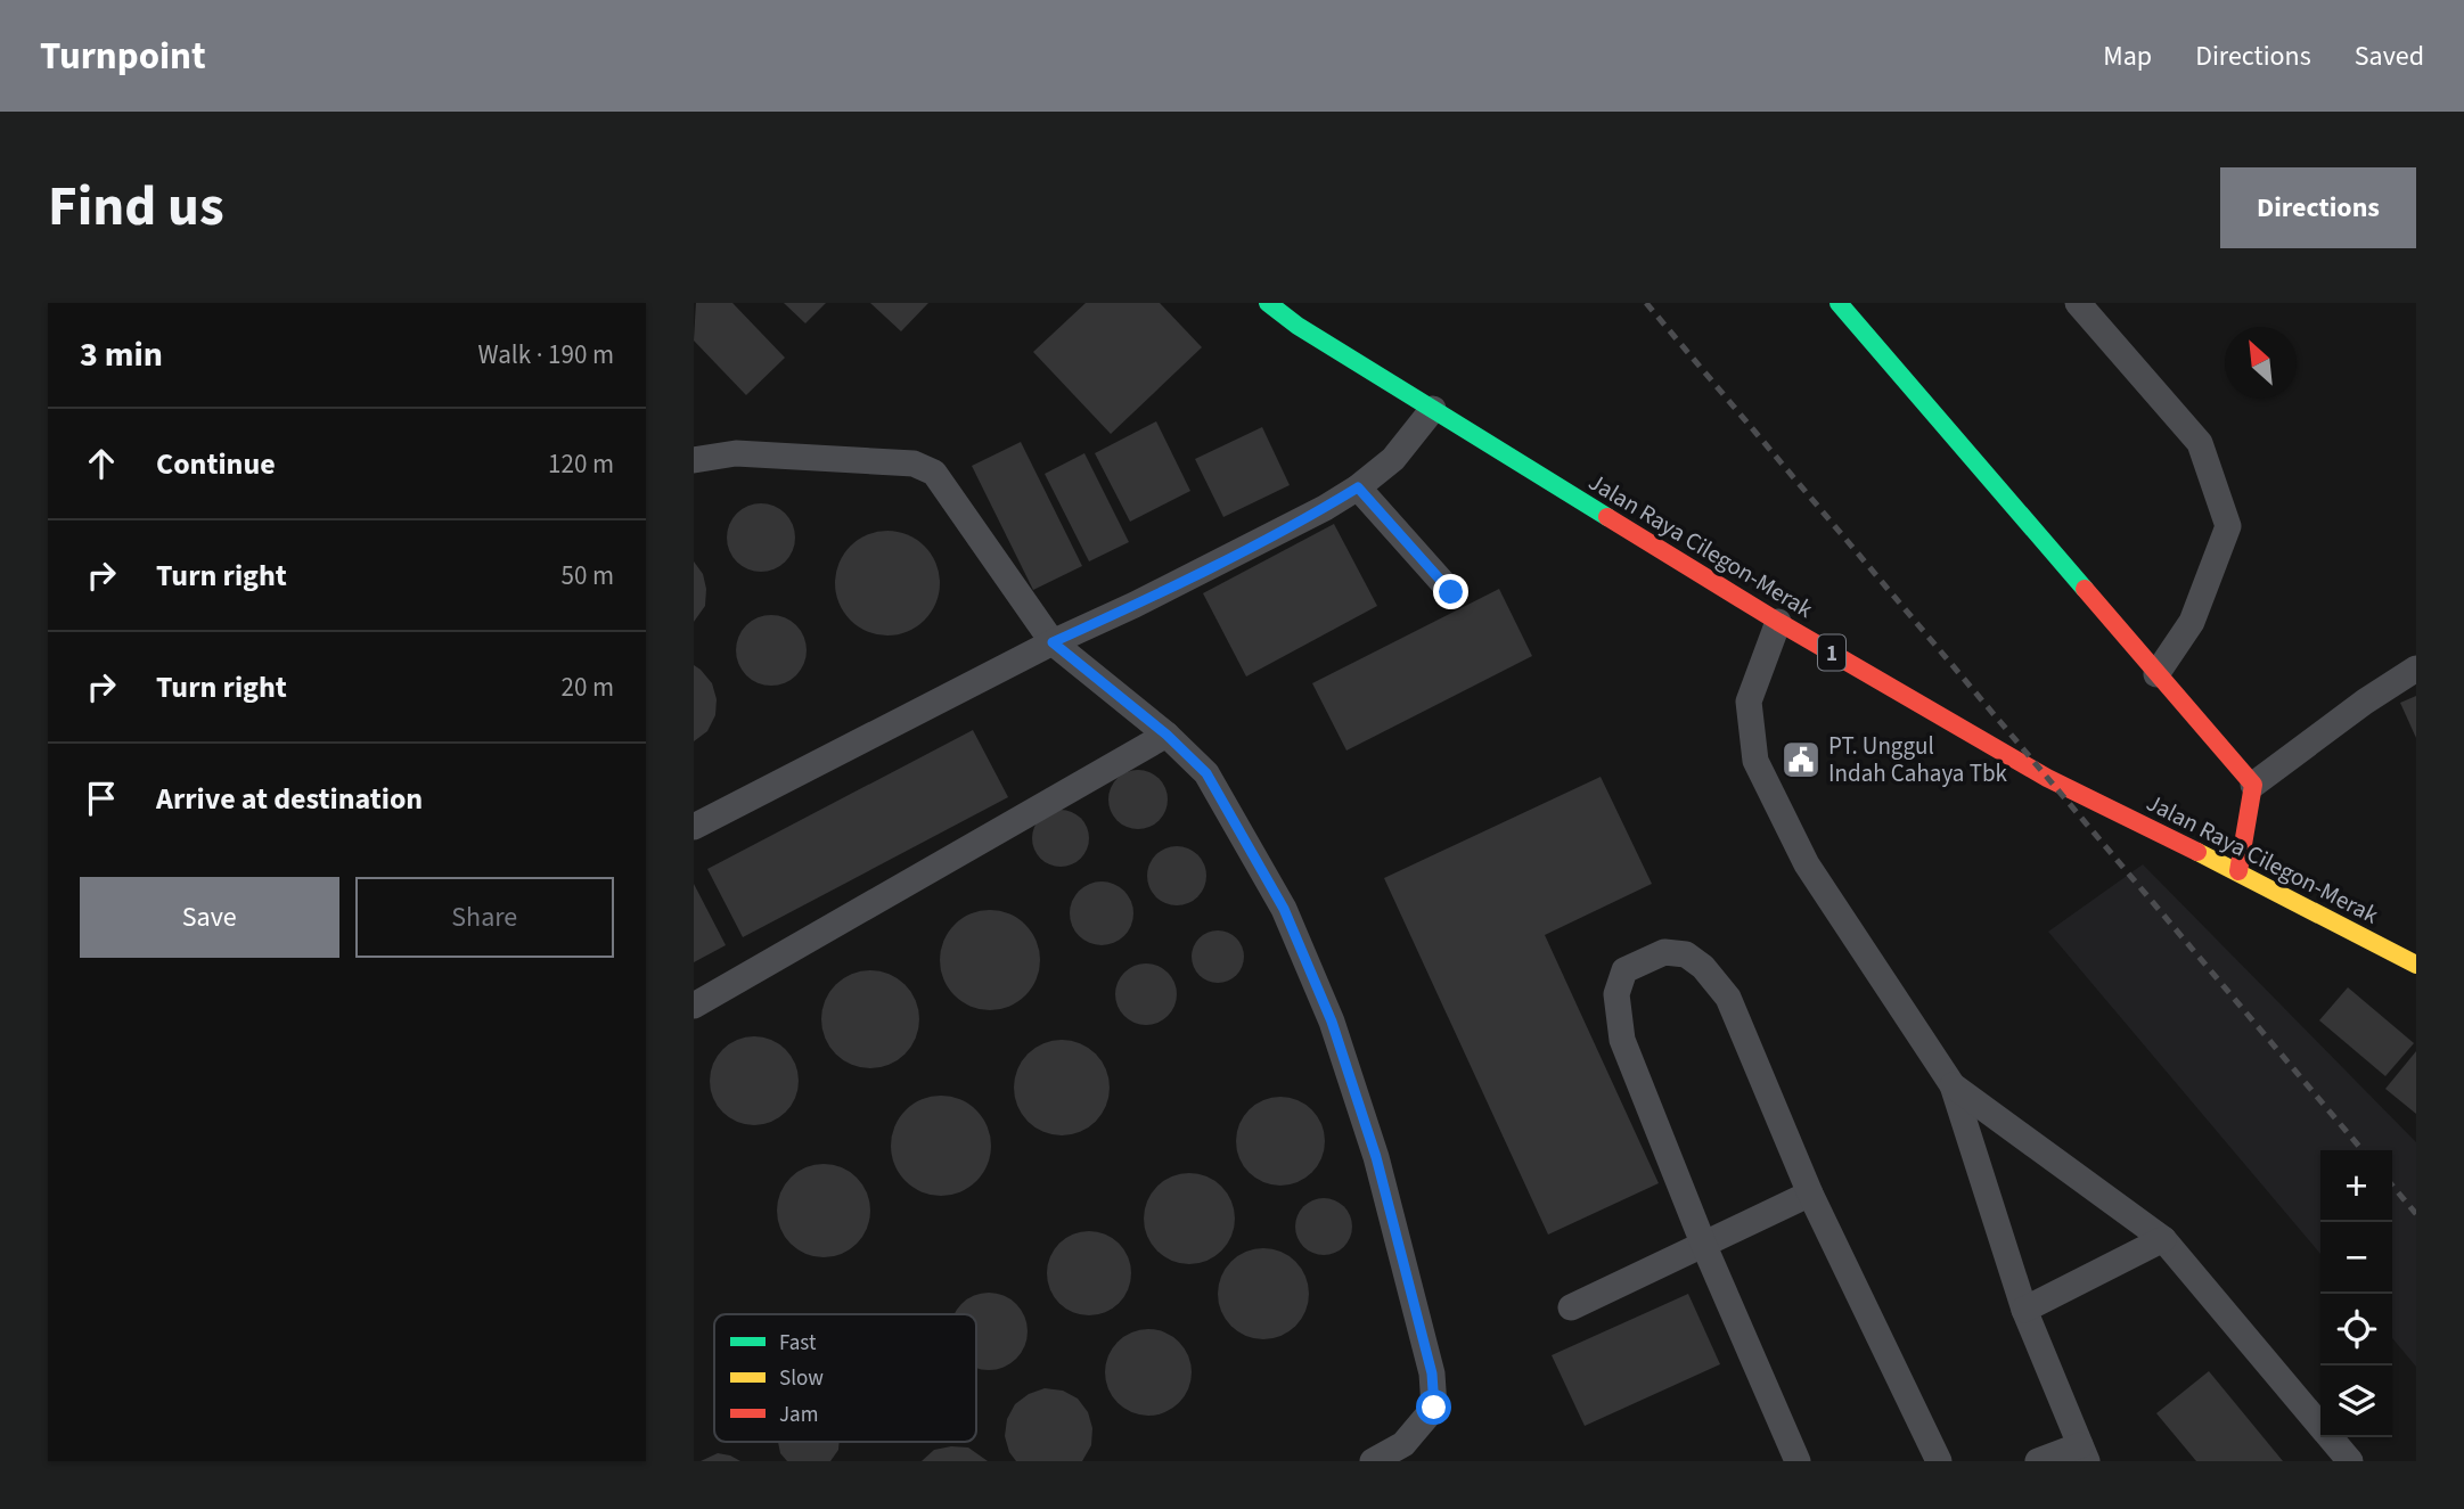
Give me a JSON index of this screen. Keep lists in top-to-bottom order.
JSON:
{
  "streets": {
    "main road": ["Jalan Raya Cilegon-Merak", "1"]
  },
  "places": {
    "public building": ["PT. Unggul Indah Cahaya Tbk"]
  },
  "legend": ["Fast", "Slow", "Jam"],
  "north": "top left",
  "page": {
    "header": "Turnpoint",
    "nav": ["Map", "Directions", "Saved"],
    "title": "Find us",
    "buttons": [
      "Directions",
      ["Save", "Share"]
    ],
    "heading": ["3 min", "Walk · 190 m"],
    "list": [
      ["Continue", "120 m"],
      ["Turn right", "50 m"],
      ["Turn right", "20 m"],
      "Arrive at destination"
    ],
    "map_buttons": ["+", "−"]
  }
}
